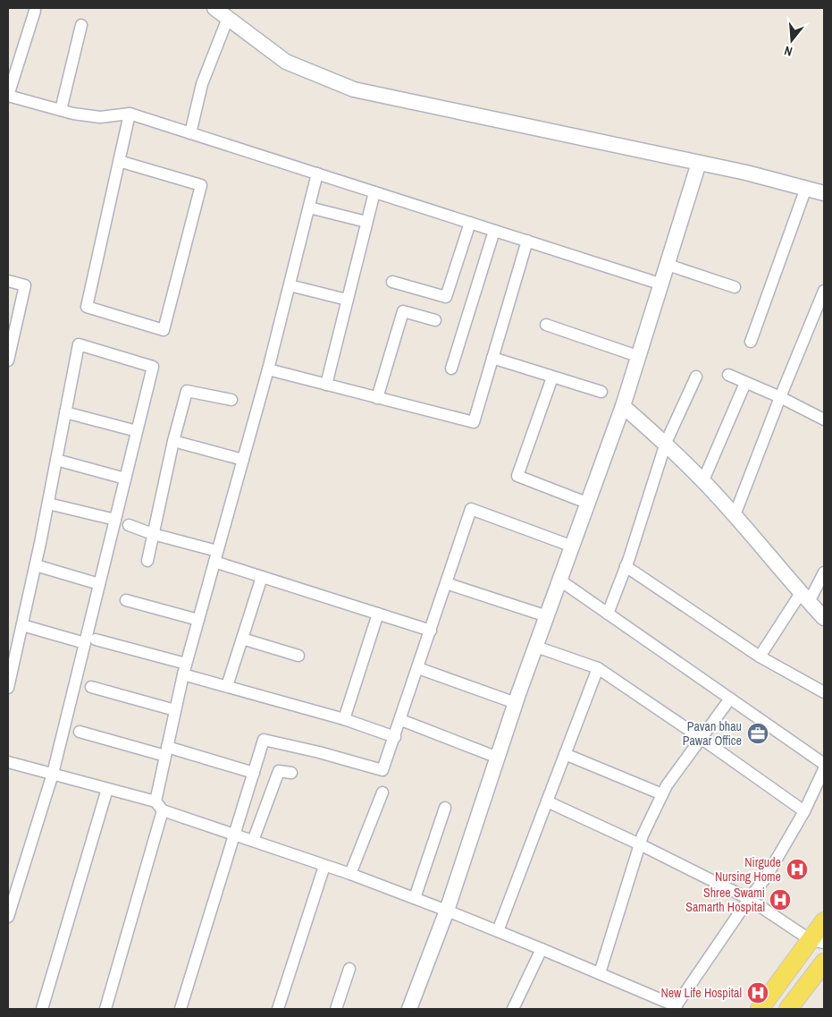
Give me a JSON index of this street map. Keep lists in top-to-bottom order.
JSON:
{
  "places": {
    "office": ["Pavan bhau Pawar Office"],
    "hospital": ["Nirgude Nursing Home", "Shree Swami Samarth Hospital", "New Life Hospital"]
  },
  "north": "bottom"
}
